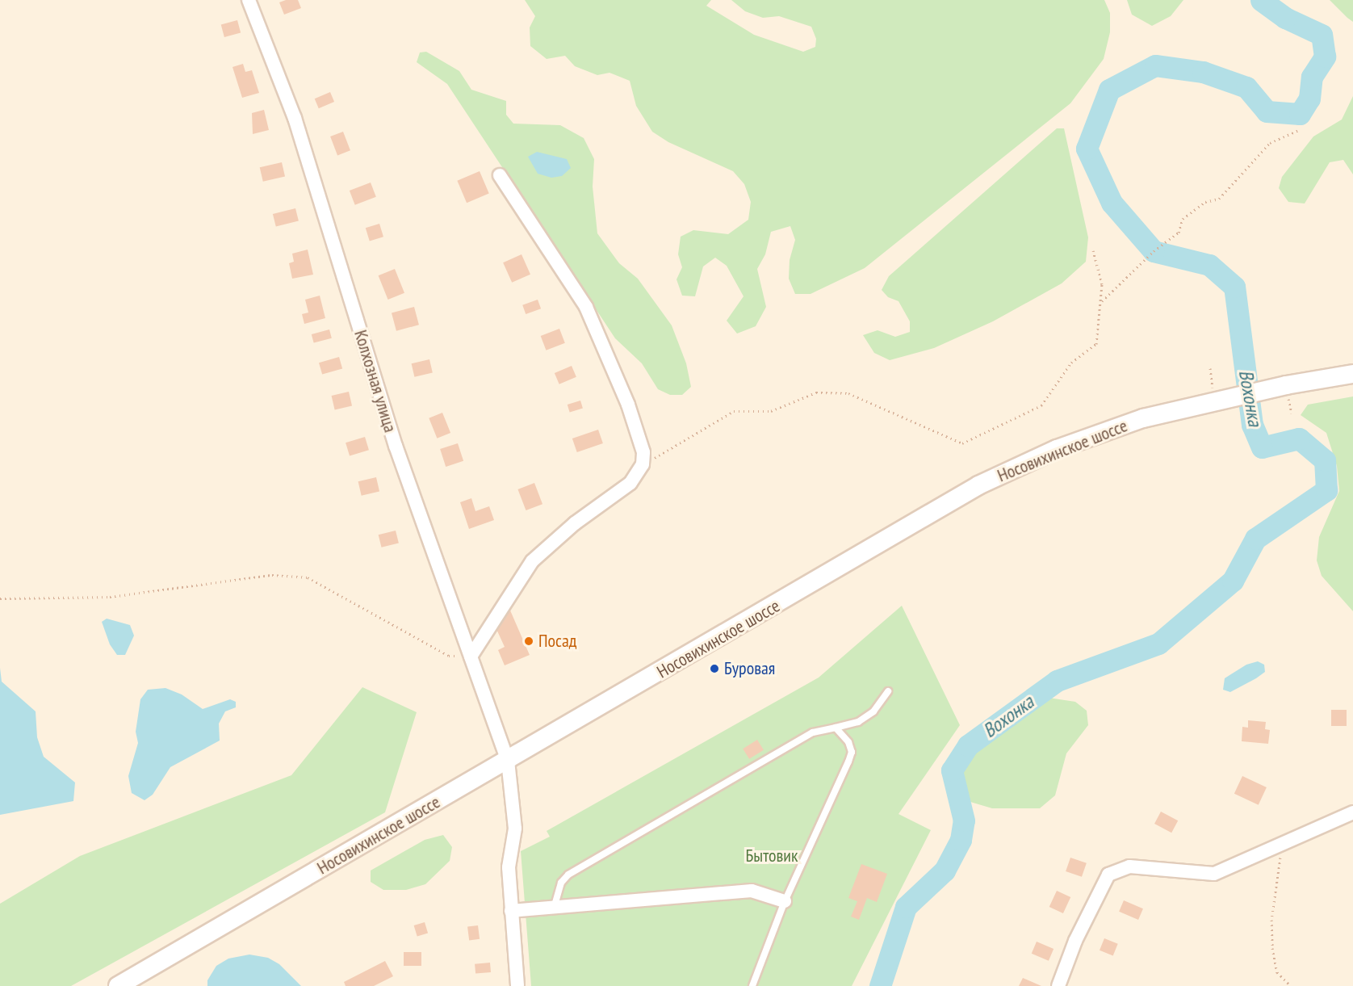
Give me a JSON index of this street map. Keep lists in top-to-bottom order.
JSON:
{
  "streets": {
    "main road": ["Носовихинское шоссе"],
    "street": ["Колхозная улица"]
  },
  "crossings": [
    ["Колхозная улица", "Носовихинское шоссе"]
  ],
  "water": ["Вохонка"],
  "parks": ["Бытовик"],
  "places": ["Посад", "Буровая"]
}
